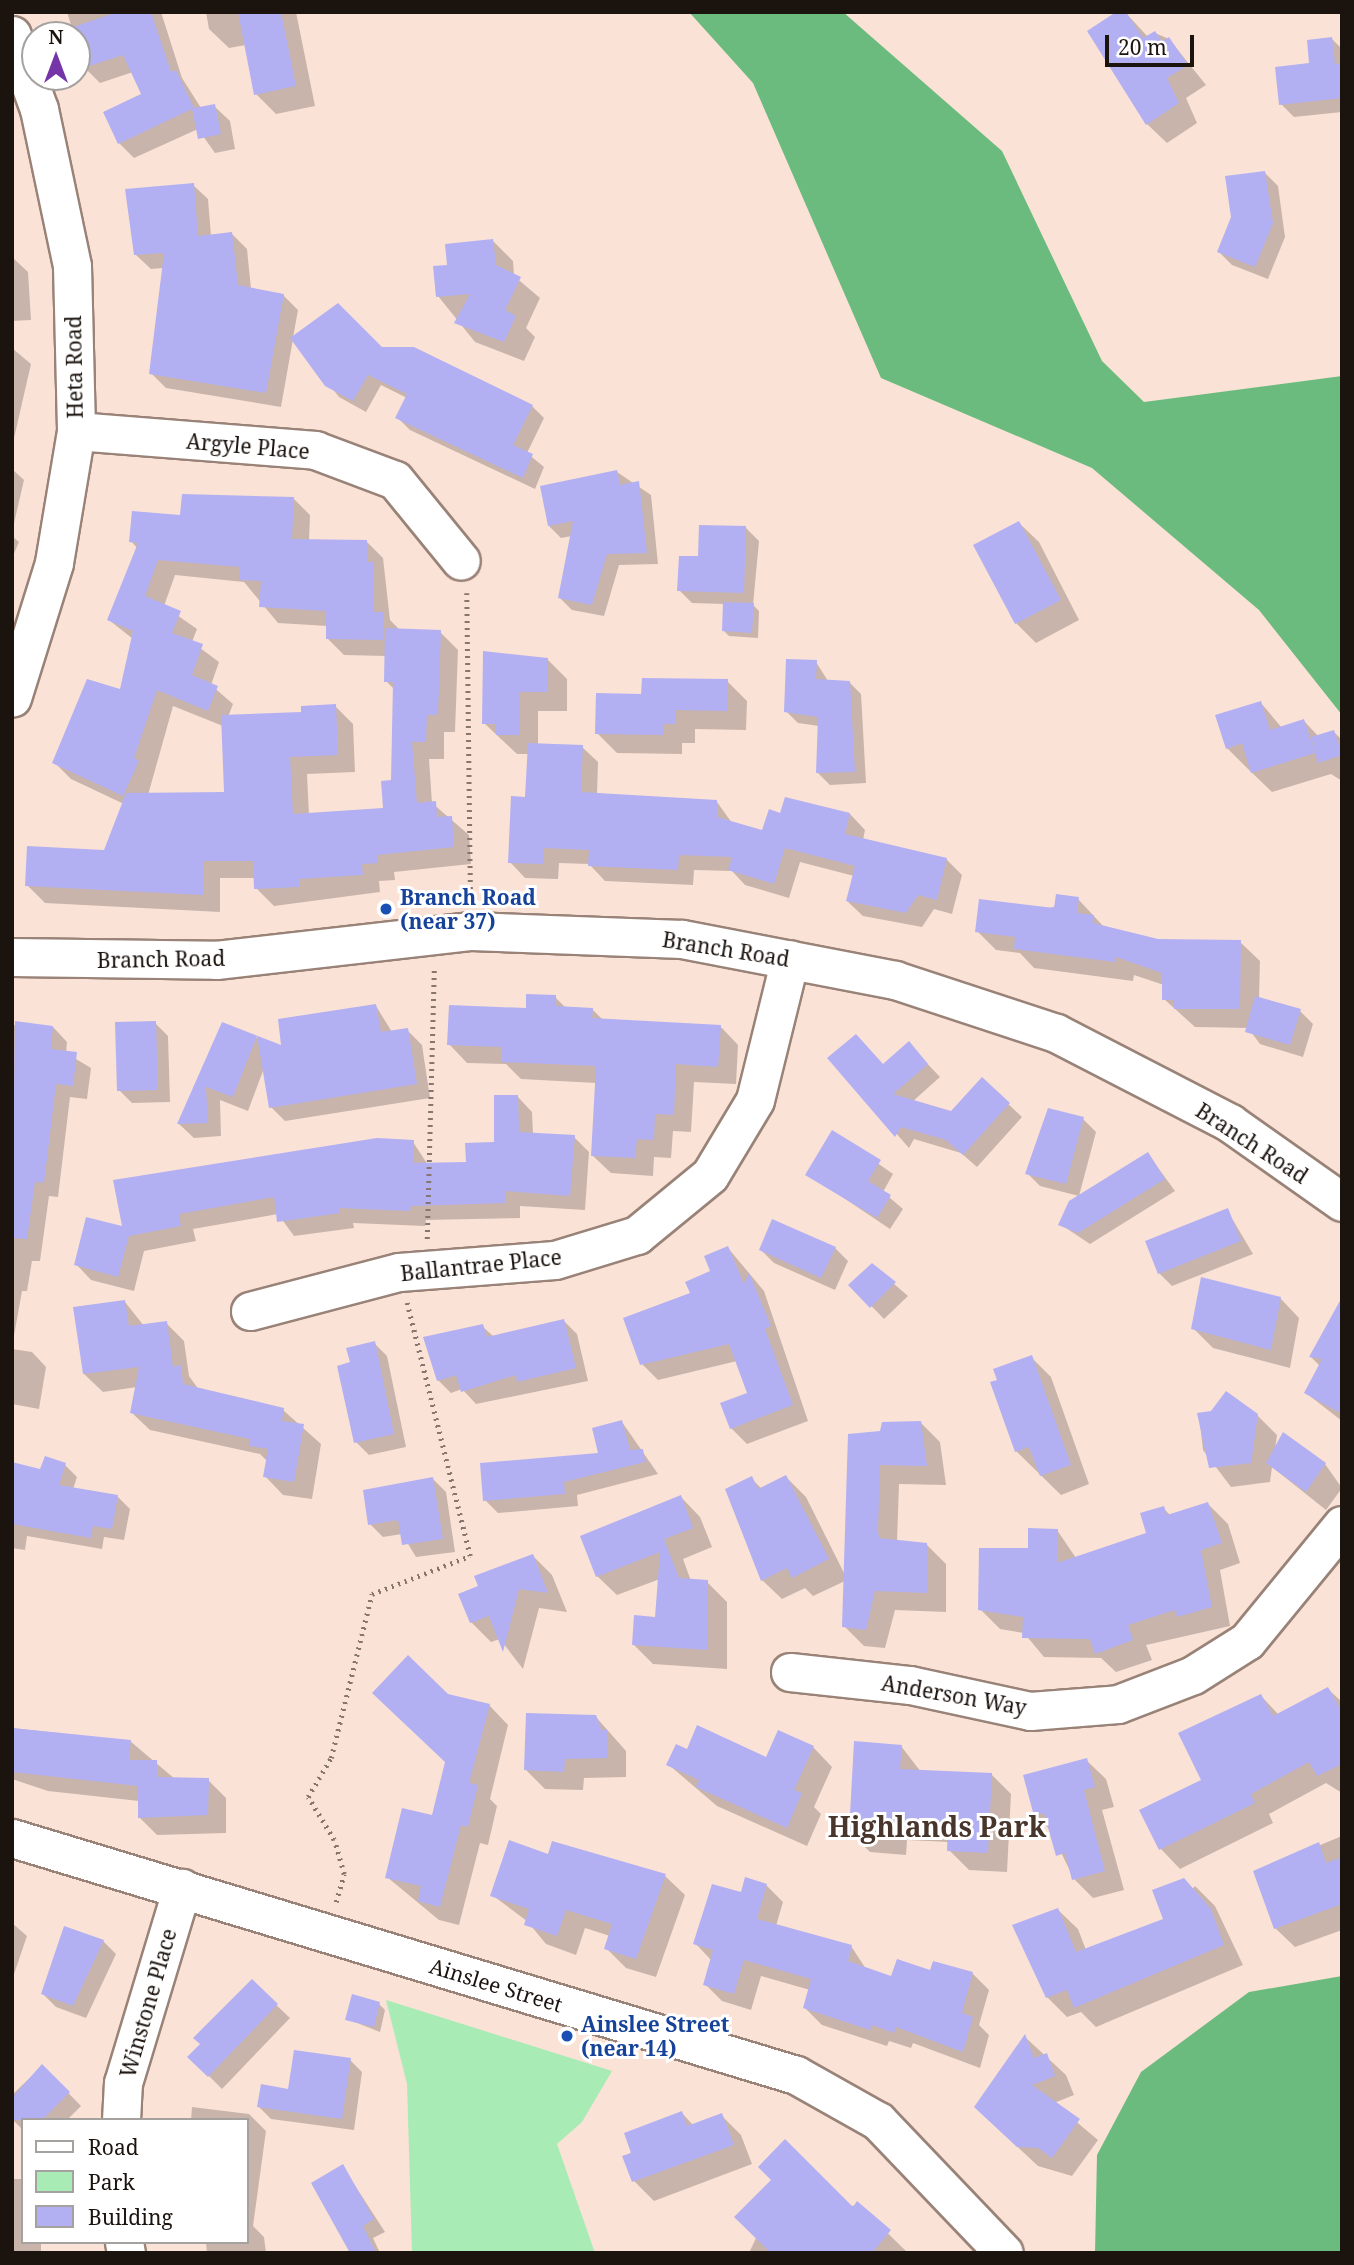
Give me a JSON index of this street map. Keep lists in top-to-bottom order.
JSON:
{
  "streets": {
    "street": [
      "Heta Road",
      "Argyle Place",
      "Branch Road",
      "Ballantrae Place",
      "Anderson Way",
      "Ainslee Street",
      "Winstone Place"
    ]
  },
  "crossings": [
    ["Heta Road", "Argyle Place"],
    ["Branch Road", "Ballantrae Place"],
    ["Ainslee Street", "Winstone Place"]
  ],
  "districts": ["Highlands Park"],
  "places": ["Branch Road (near 37)", "Ainslee Street (near 14)"],
  "legend": ["Road", "Park", "Building"],
  "scale_bar": "20 m",
  "north": "top"
}
